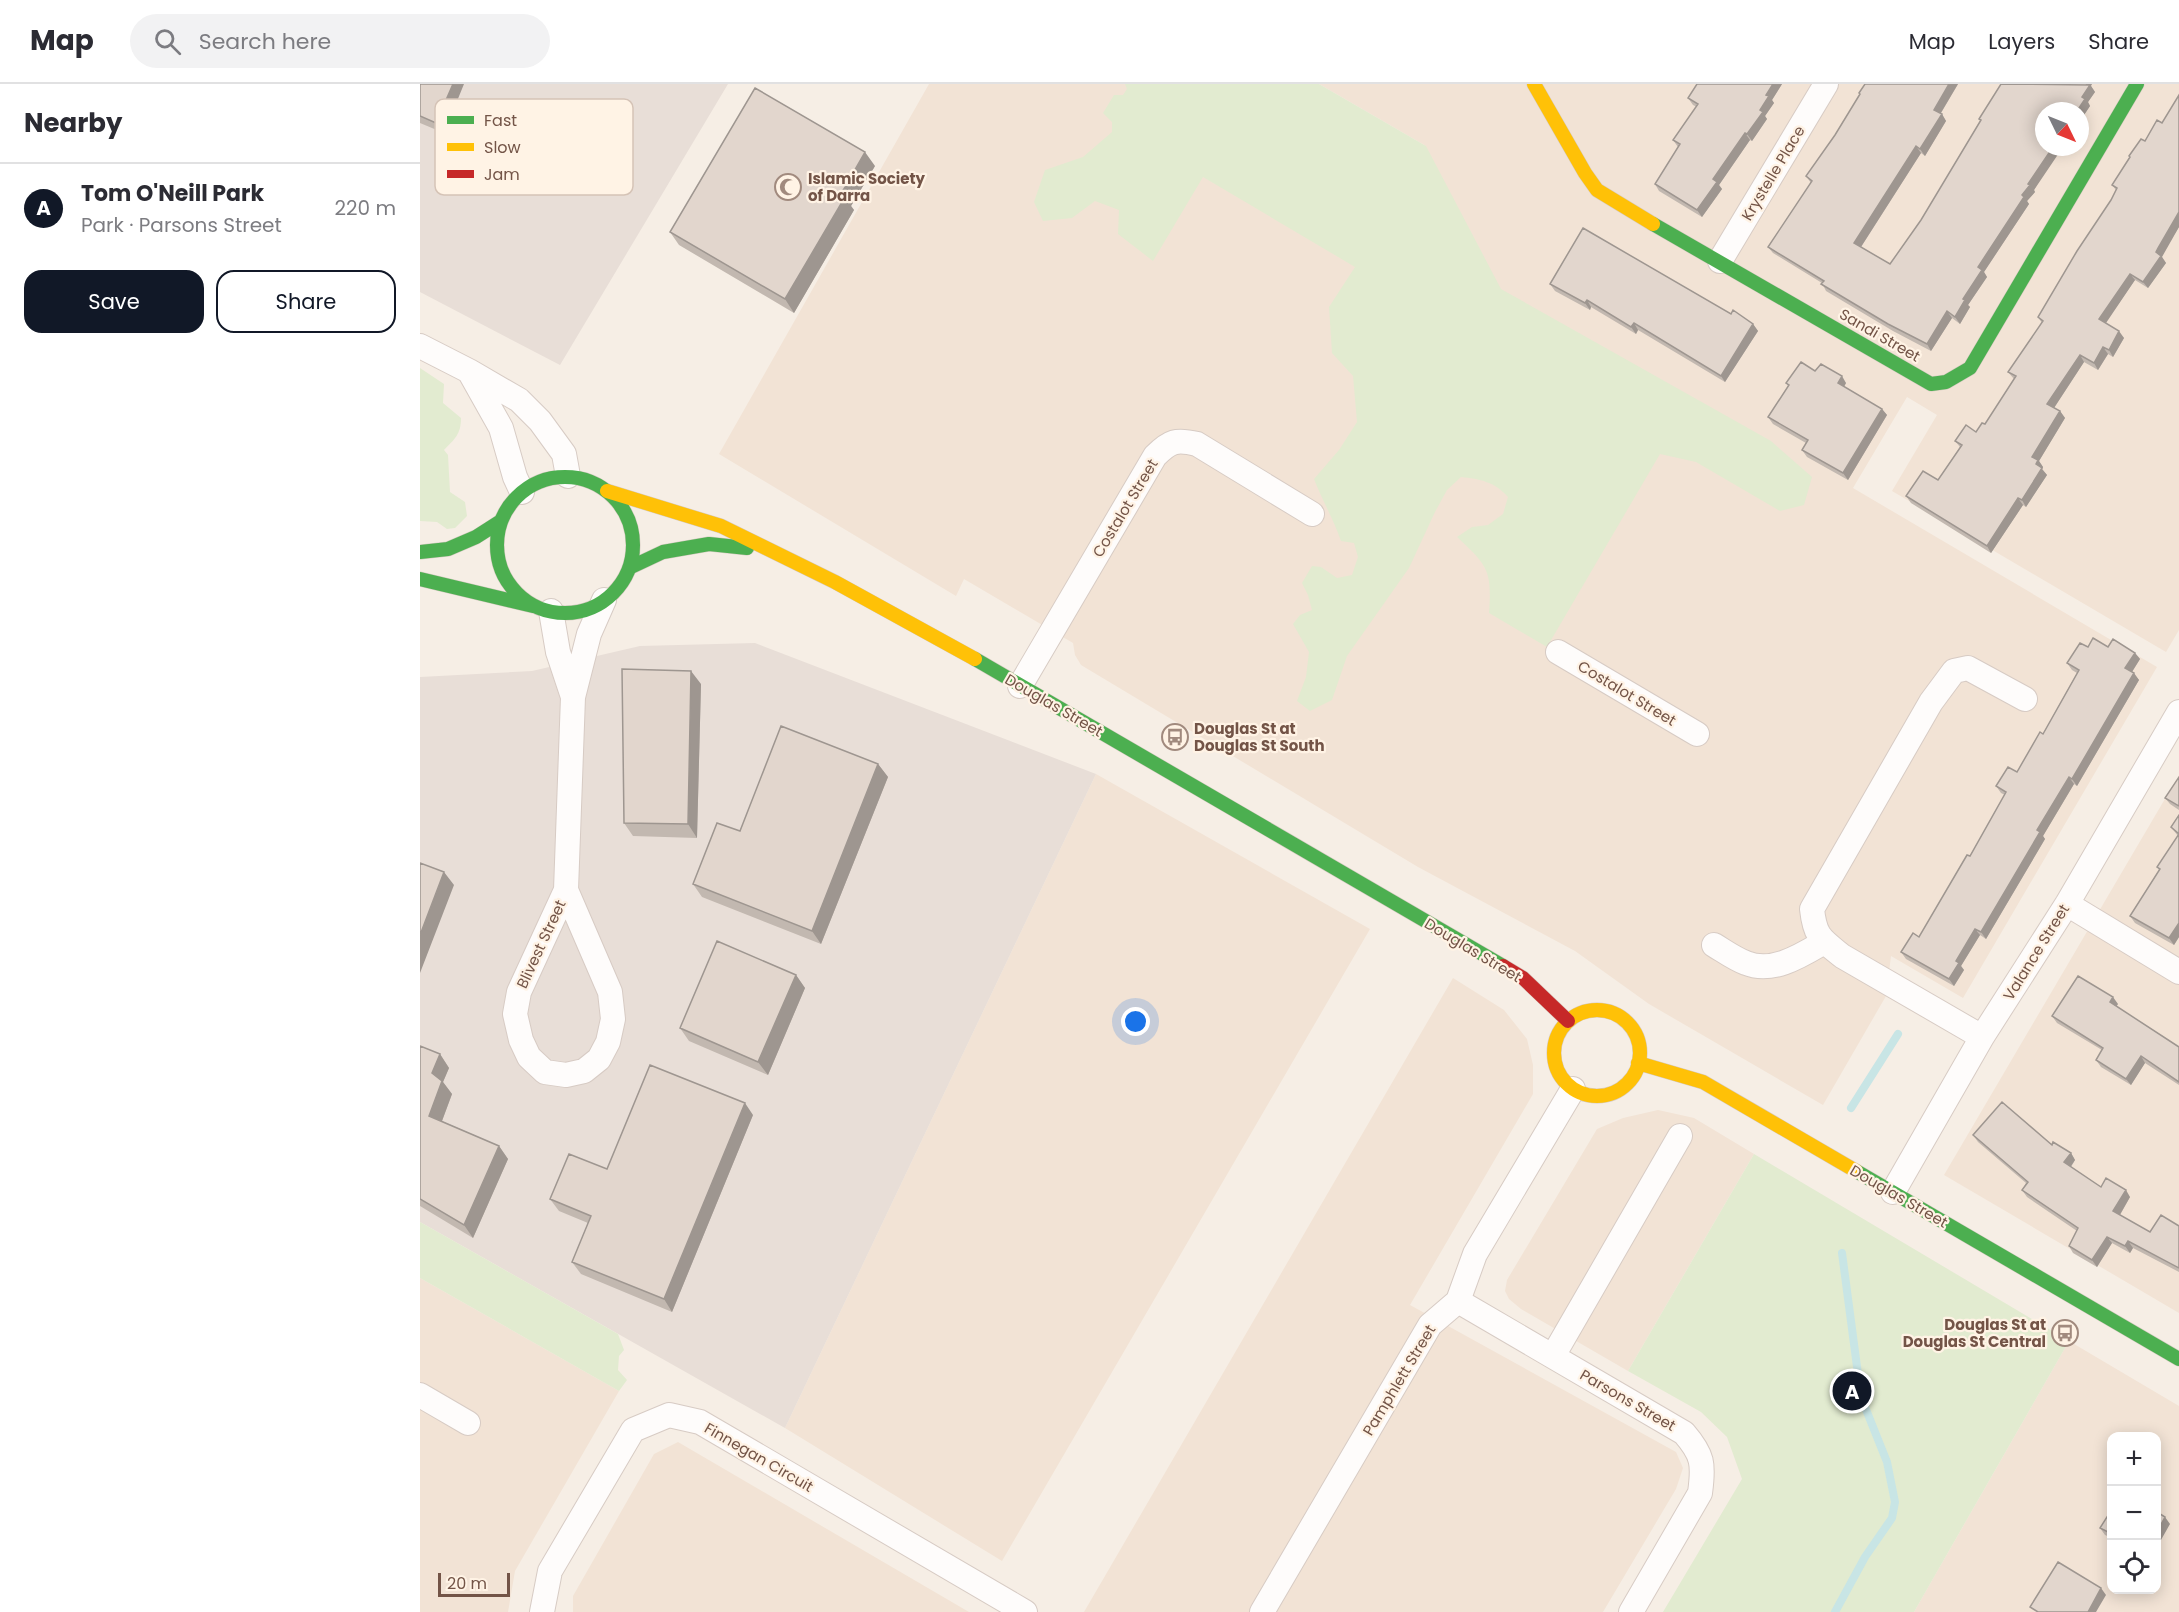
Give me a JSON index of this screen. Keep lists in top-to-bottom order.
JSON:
{
  "streets": {
    "main road": ["Sandi Street", "Douglas Street"],
    "street": [
      "Krystelle Place",
      "Costalot Street",
      "Blivest Street",
      "Valance Street",
      "Pamphlett Street",
      "Parsons Street",
      "Finnegan Circuit"
    ]
  },
  "crossings": [
    ["Krystelle Place", "Sandi Street"],
    ["Costalot Street", "Douglas Street"],
    ["Douglas Street", "Blivest Street"],
    ["Douglas Street", "Valance Street"],
    ["Douglas Street", "Pamphlett Street"],
    ["Pamphlett Street", "Parsons Street"]
  ],
  "places": {
    "mosque": ["Islamic Society of Darra"],
    "bus stop": ["Douglas St at Douglas St South", "Douglas St at Douglas St Central"]
  },
  "legend": ["Fast", "Slow", "Jam"],
  "scale_bar": "20 m",
  "north": "bottom right",
  "page": {
    "header": "Map",
    "search": "Search here",
    "nav": ["Map", "Layers", "Share"],
    "heading": "Nearby",
    "list": [
      {
        "mark": "A",
        "name": "Tom O'Neill Park",
        "note": "Park · Parsons Street",
        "value": "220 m"
      }
    ],
    "buttons": ["Save", "Share"],
    "pins": "A",
    "map_buttons": ["+", "−"],
    "scale": "20 m"
  }
}
